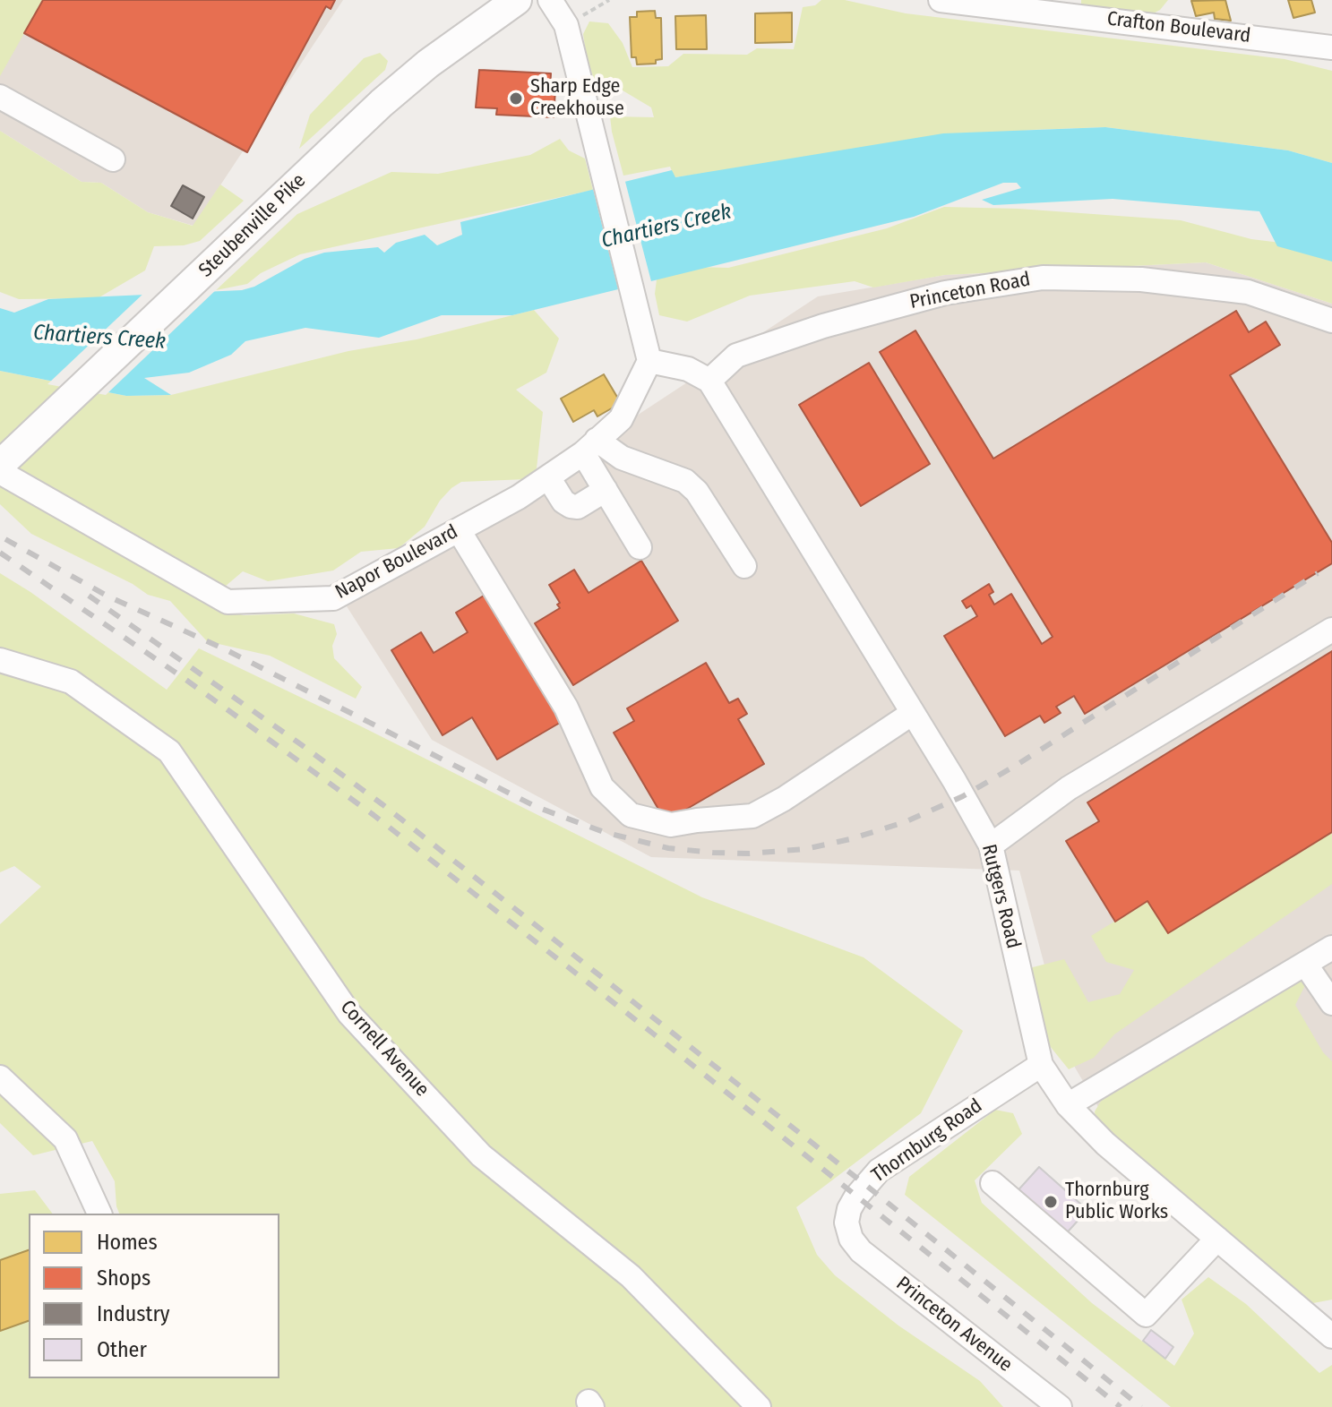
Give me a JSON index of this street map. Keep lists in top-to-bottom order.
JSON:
{
  "streets": {
    "main road": ["Steubenville Pike"],
    "street": [
      "Crafton Boulevard",
      "Princeton Road",
      "Napor Boulevard",
      "Rutgers Road",
      "Cornell Avenue",
      "Thornburg Road",
      "Princeton Avenue"
    ]
  },
  "crossings": [
    ["Princeton Road", "Rutgers Road"],
    ["Rutgers Road", "Thornburg Road"],
    ["Thornburg Road", "Princeton Avenue"]
  ],
  "water": ["Chartiers Creek"],
  "places": ["Sharp Edge Creekhouse", "Thornburg Public Works"],
  "legend": [
    "Homes",
    "Shops",
    "Industry",
    "Other"
  ]
}
